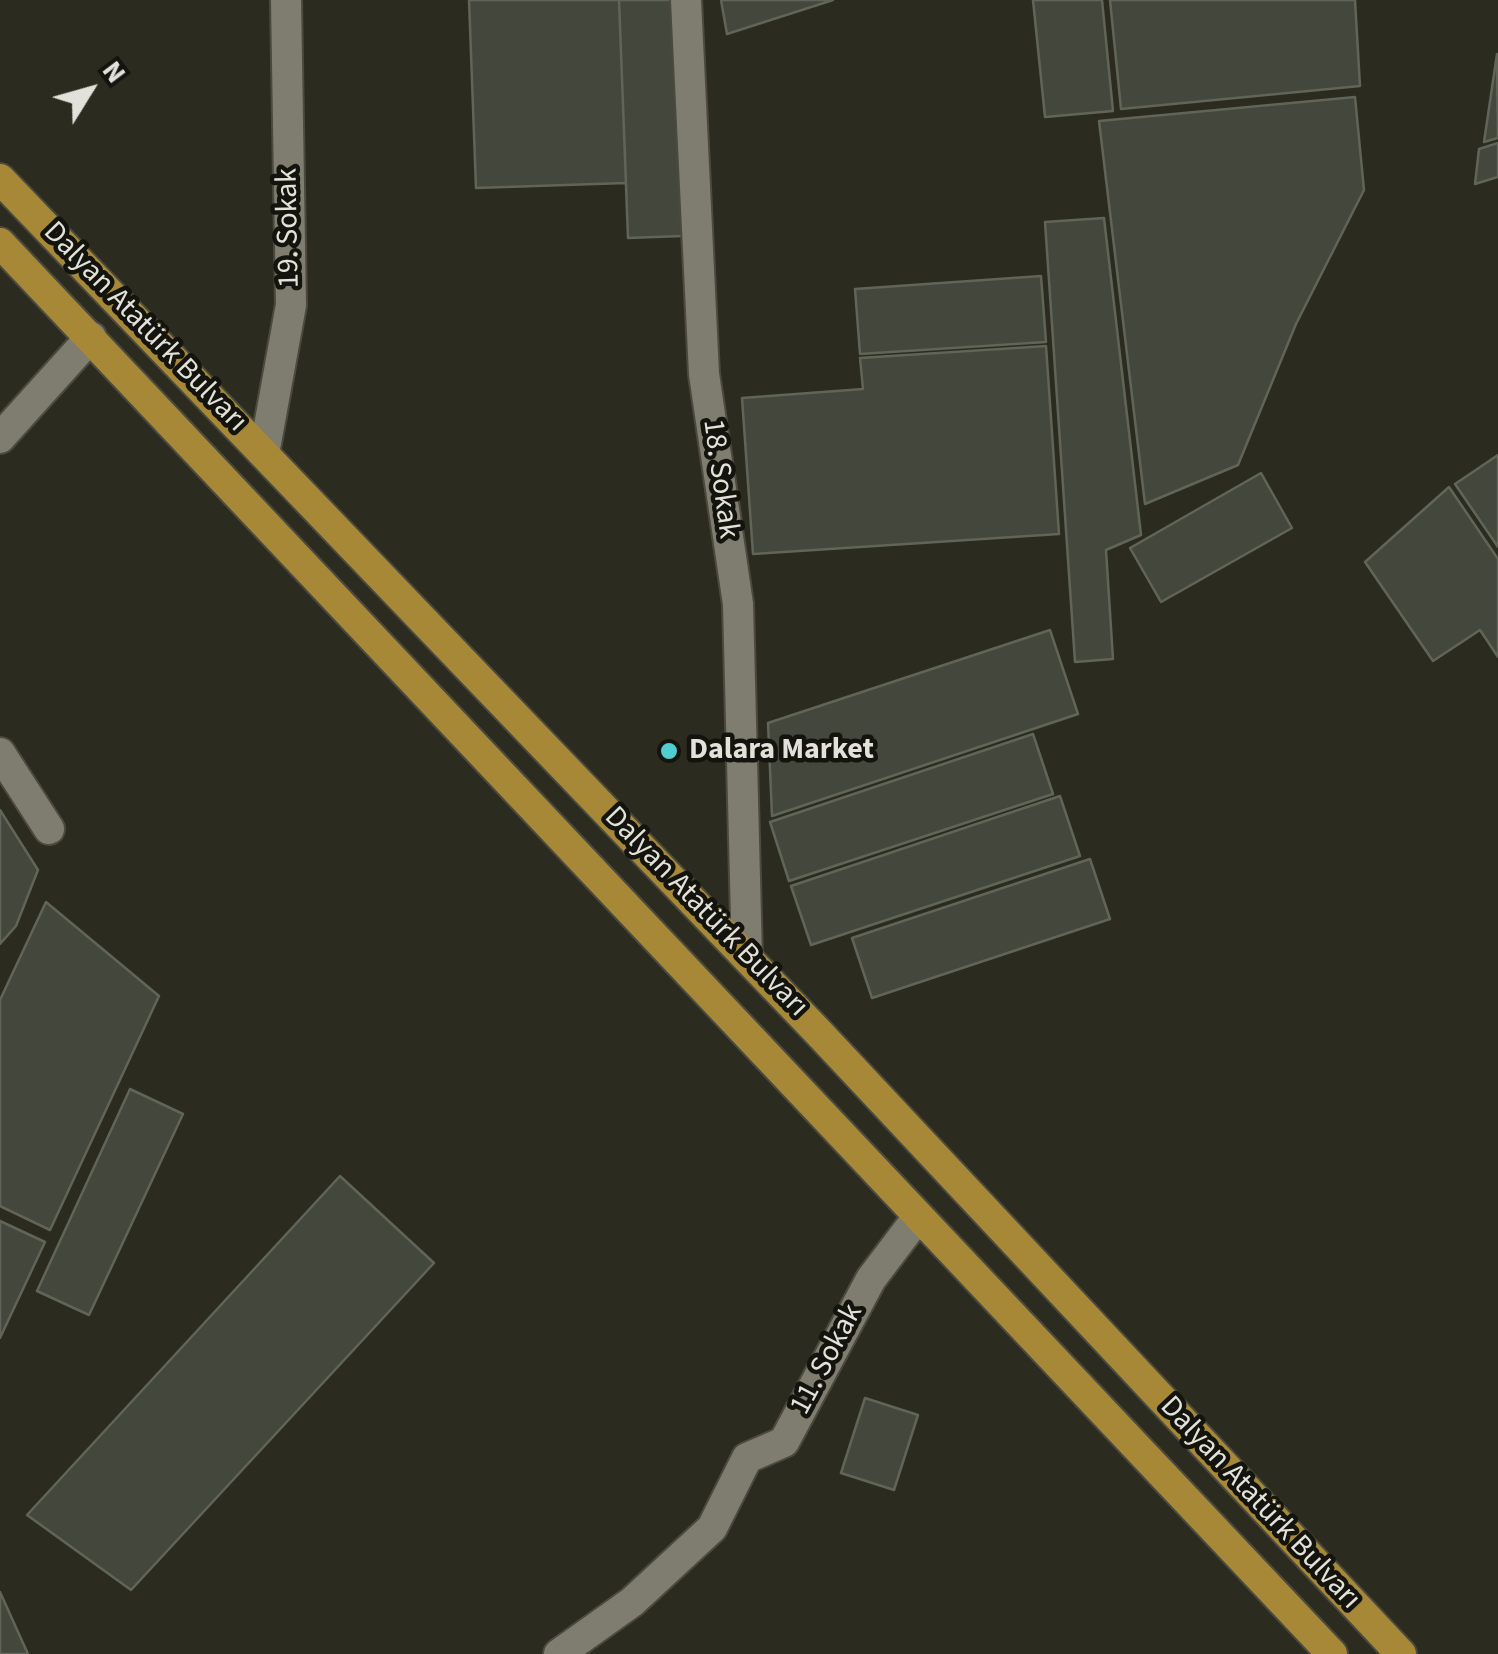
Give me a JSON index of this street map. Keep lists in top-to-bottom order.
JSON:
{
  "streets": {
    "main road": ["Dalyan Atatürk Bulvarı"],
    "street": ["19. Sokak", "18. Sokak", "11. Sokak"]
  },
  "crossings": [
    ["19. Sokak", "Dalyan Atatürk Bulvarı"],
    ["Dalyan Atatürk Bulvarı", "18. Sokak"],
    ["Dalyan Atatürk Bulvarı", "11. Sokak"]
  ],
  "places": ["Dalara Market"],
  "north": "top right"
}
